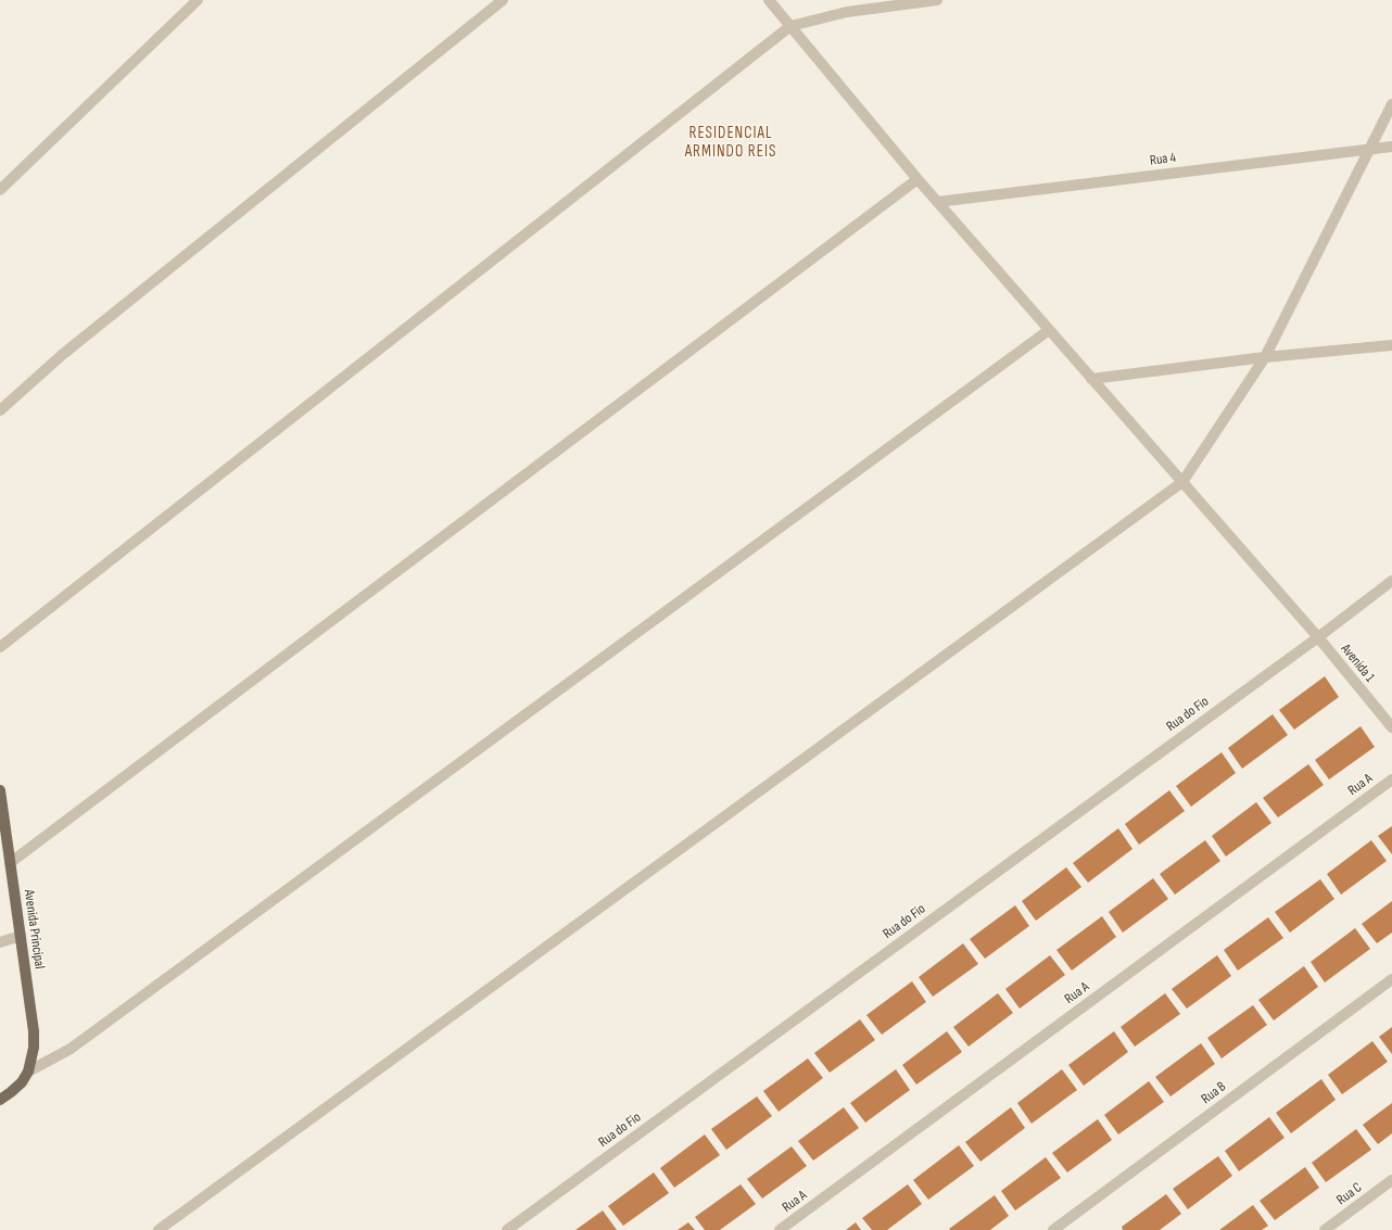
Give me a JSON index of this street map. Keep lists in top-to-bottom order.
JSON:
{
  "streets": {
    "main road": ["Avenida Principal"],
    "street": [
      "Rua 4",
      "Avenida 1",
      "Rua do Fio",
      "Rua A",
      "Rua B",
      "Rua C"
    ]
  },
  "crossings": [
    ["Rua 4", "Avenida 1"],
    ["Avenida 1", "Rua do Fio"]
  ],
  "districts": ["RESIDENCIAL ARMINDO REIS"]
}
